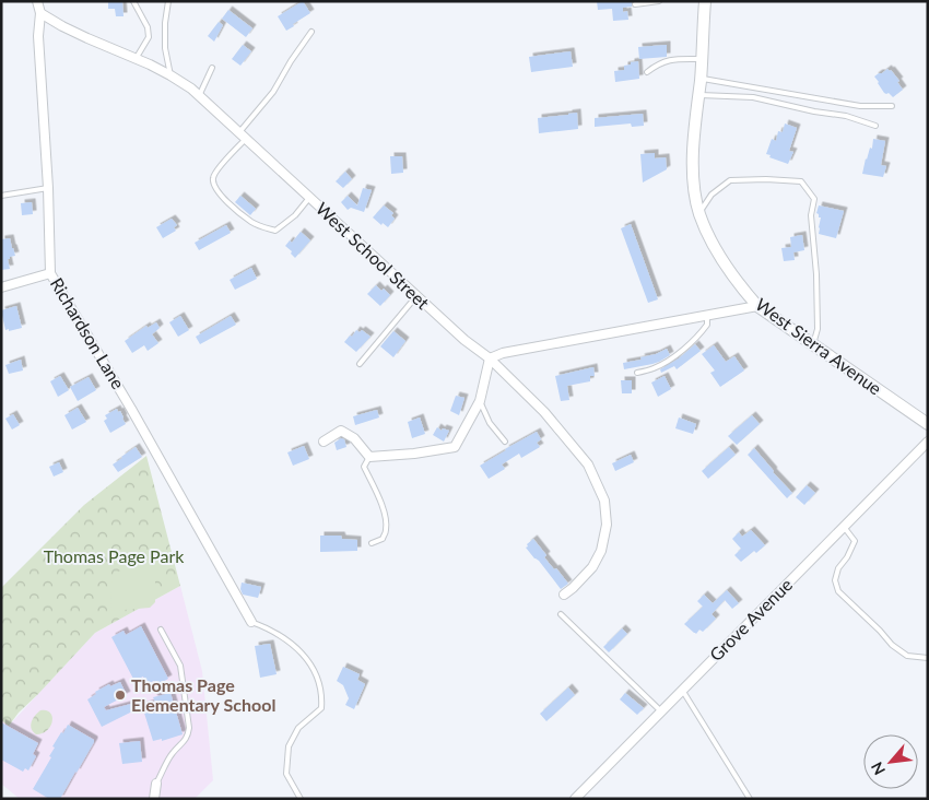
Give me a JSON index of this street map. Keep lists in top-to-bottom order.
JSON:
{
  "streets": {
    "main road": ["West Sierra Avenue"],
    "street": ["West School Street", "Richardson Lane", "Grove Avenue"]
  },
  "crossings": [
    ["West School Street", "Richardson Lane"]
  ],
  "parks": ["Thomas Page Park"],
  "places": ["Thomas Page Elementary School"],
  "north": "bottom left"
}
